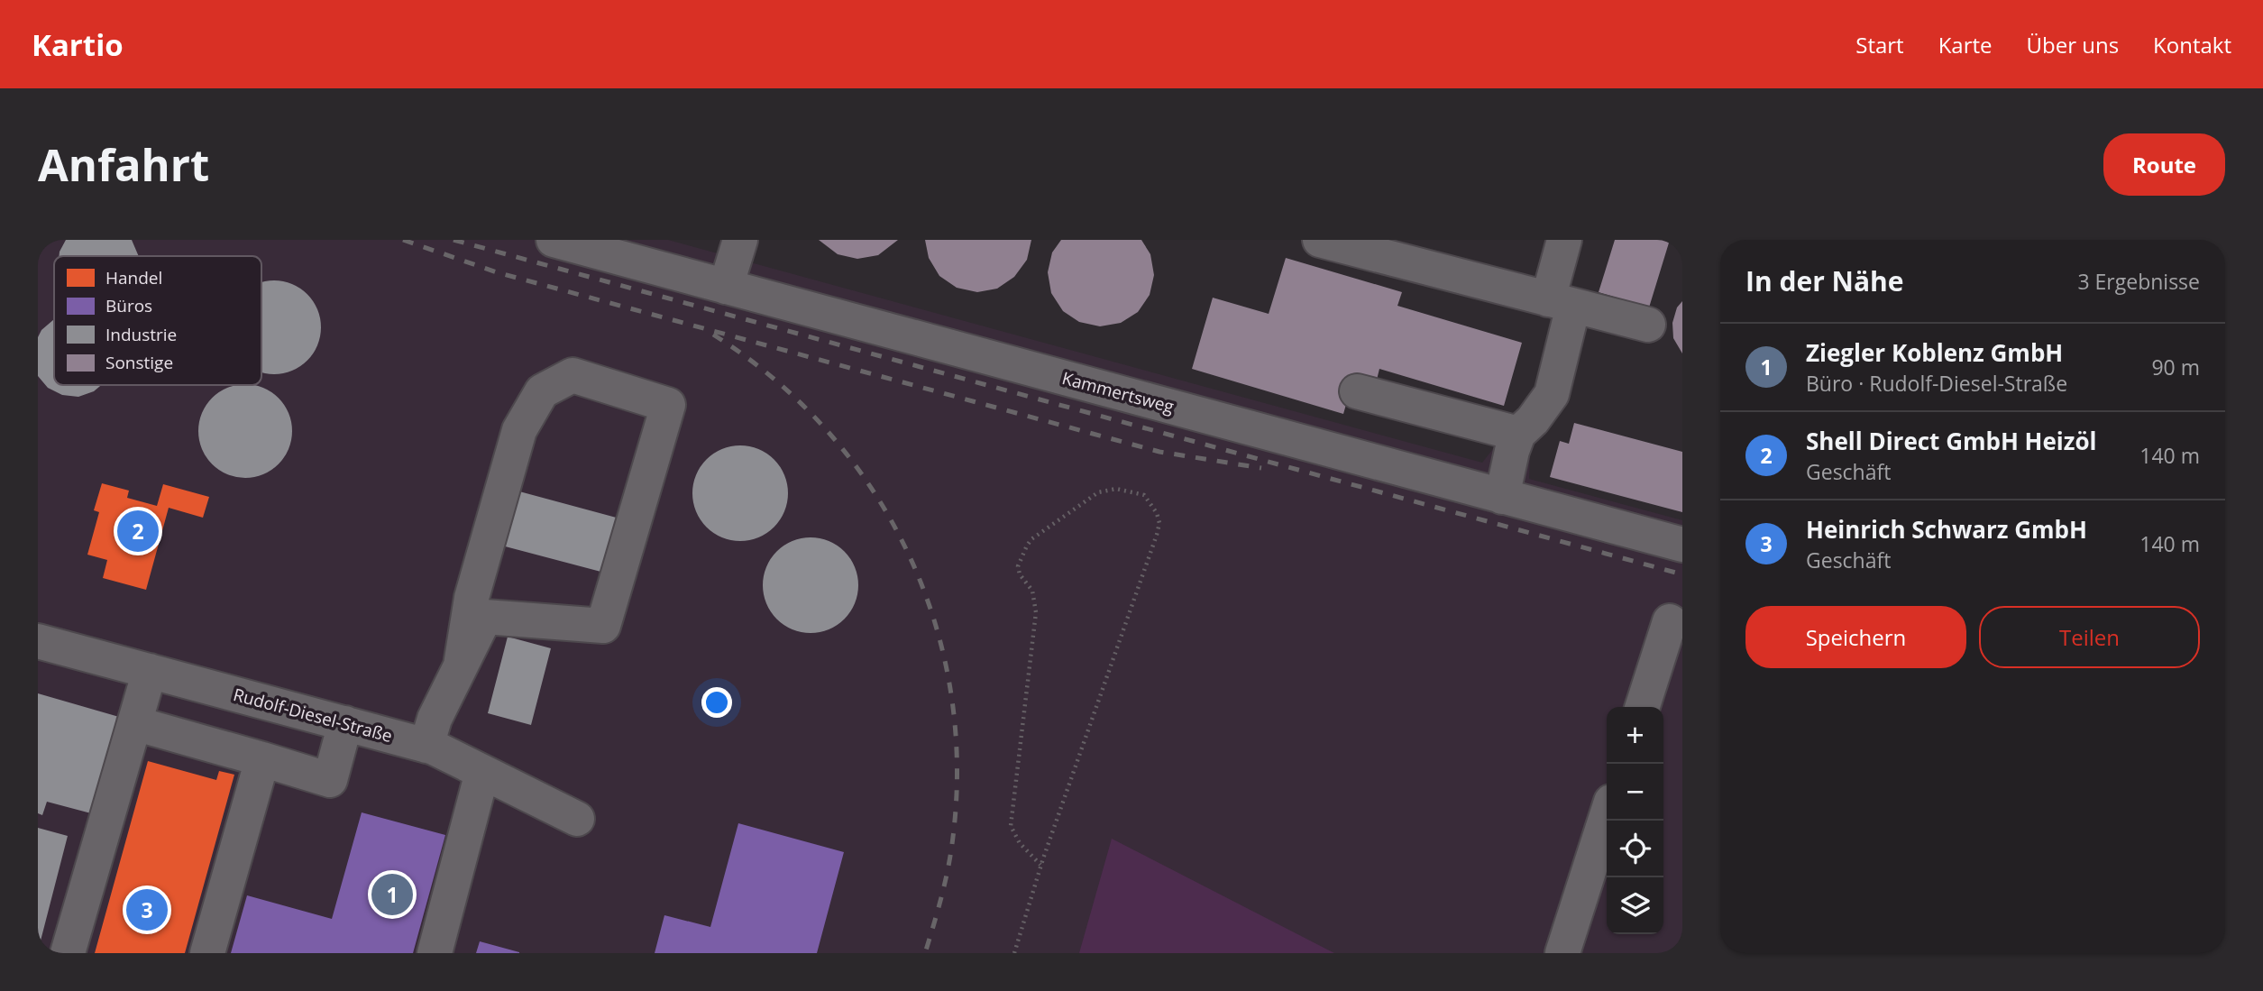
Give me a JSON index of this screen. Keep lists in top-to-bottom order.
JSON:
{
  "streets": {
    "street": ["Kammertsweg", "Rudolf-Diesel-Straße"]
  },
  "legend": [
    "Handel",
    "Büros",
    "Industrie",
    "Sonstige"
  ],
  "page": {
    "header": "Kartio",
    "nav": [
      "Start",
      "Karte",
      "Über uns",
      "Kontakt"
    ],
    "buttons": [
      "Route",
      ["Speichern", "Teilen"]
    ],
    "title": "Anfahrt",
    "heading": ["In der Nähe", "3 Ergebnisse"],
    "list": [
      {
        "mark": "1",
        "name": "Ziegler Koblenz GmbH",
        "note": "Büro · Rudolf-Diesel-Straße",
        "value": "90 m"
      },
      {
        "mark": "2",
        "name": "Shell Direct GmbH Heizöl",
        "note": "Geschäft",
        "value": "140 m"
      },
      {
        "mark": "3",
        "name": "Heinrich Schwarz GmbH",
        "note": "Geschäft",
        "value": "140 m"
      }
    ],
    "pins": ["2", "1", "3"],
    "map_buttons": ["+", "−"]
  }
}
